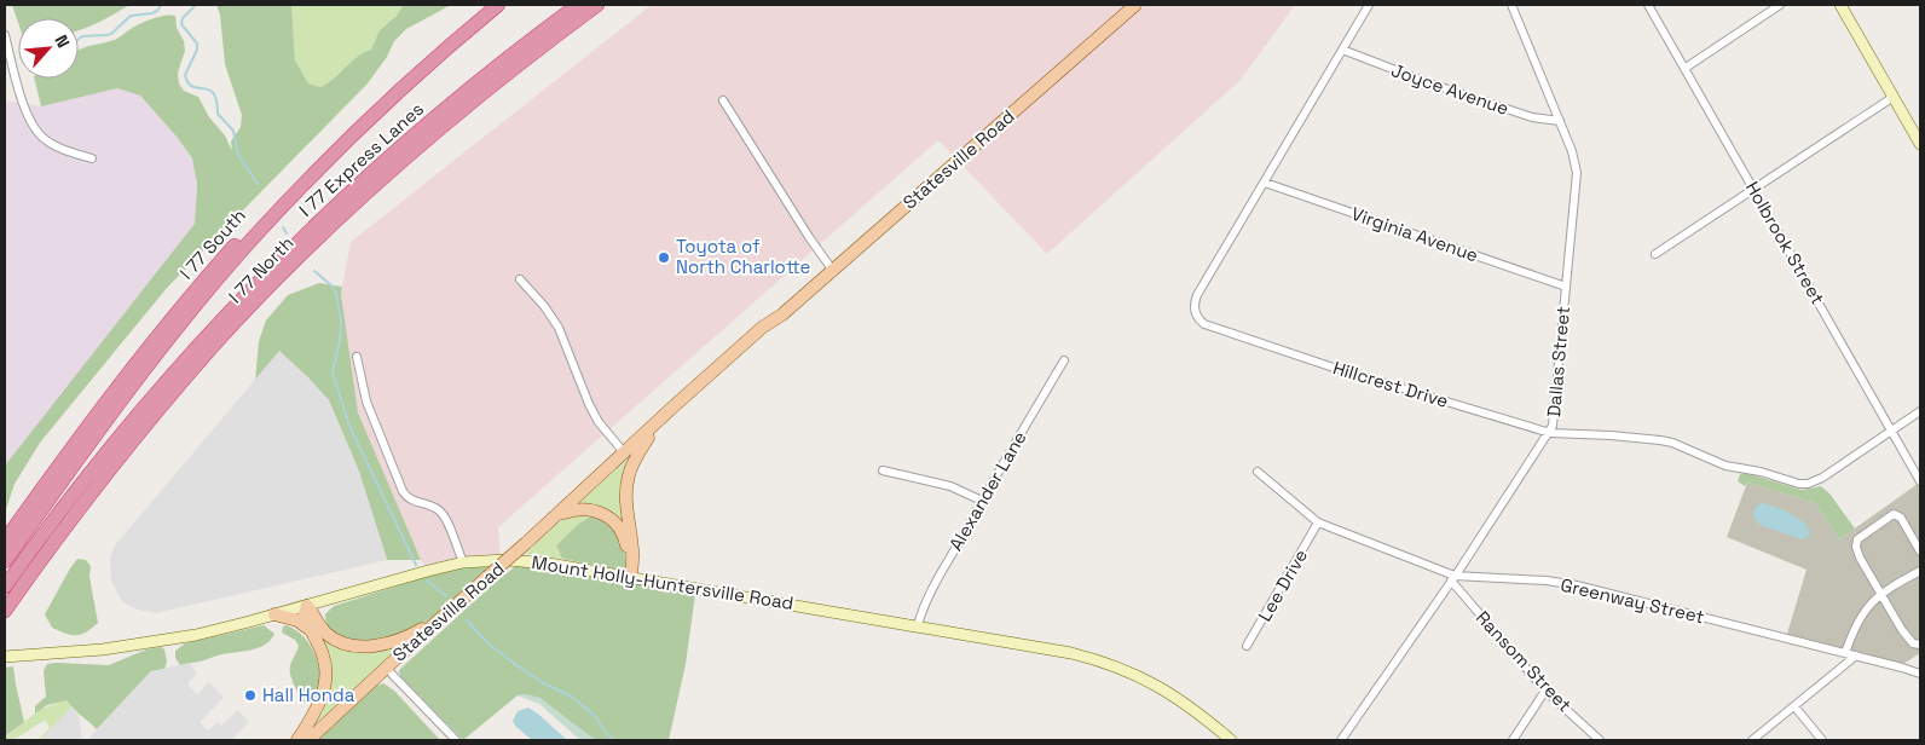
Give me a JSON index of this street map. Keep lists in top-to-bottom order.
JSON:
{
  "streets": {
    "highway": ["I 77 Express Lanes", "I 77 South", "I 77 North"],
    "main road": ["Statesville Road", "Mount Holly-Huntersville Road"],
    "street": [
      "Joyce Avenue",
      "Virginia Avenue",
      "Holbrook Street",
      "Dallas Street",
      "Hillcrest Drive",
      "Alexander Lane",
      "Lee Drive",
      "Greenway Street",
      "Ransom Street"
    ]
  },
  "crossings": [
    ["Joyce Avenue", "Dallas Street"],
    ["Joyce Avenue", "Hillcrest Drive"],
    ["Virginia Avenue", "Dallas Street"],
    ["Virginia Avenue", "Hillcrest Drive"],
    ["Holbrook Street", "Hillcrest Drive"],
    ["Dallas Street", "Hillcrest Drive"],
    ["Dallas Street", "Greenway Street"],
    ["Dallas Street", "Ransom Street"],
    ["Alexander Lane", "Mount Holly-Huntersville Road"],
    ["Lee Drive", "Greenway Street"],
    ["Greenway Street", "Ransom Street"]
  ],
  "places": ["Toyota of North Charlotte", "Hall Honda"],
  "north": "top right"
}
